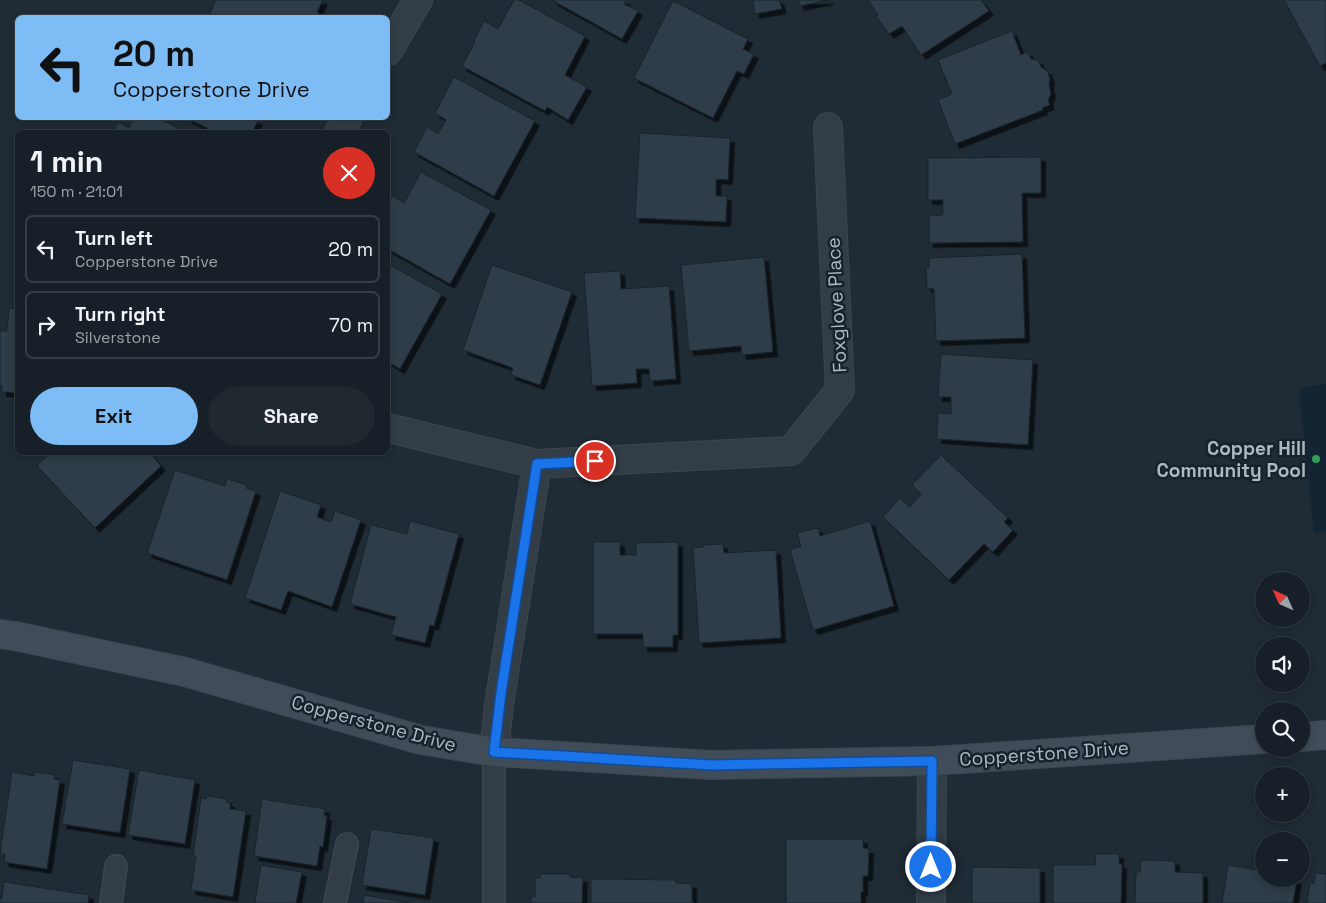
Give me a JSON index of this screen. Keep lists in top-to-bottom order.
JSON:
{
  "streets": {
    "street": ["Foxglove Place", "Copperstone Drive"]
  },
  "places": ["Copper Hill Community Pool"],
  "north": "top left",
  "page": {
    "turn": ["20 m", "Copperstone Drive"],
    "heading": ["1 min", "150 m · 21:01"],
    "list": [
      {
        "name": "Turn left",
        "note": "Copperstone Drive",
        "value": "20 m"
      },
      {
        "name": "Turn right",
        "note": "Silverstone",
        "value": "70 m"
      }
    ],
    "buttons": ["Exit", "Share"],
    "map_buttons": ["+", "−"]
  }
}
